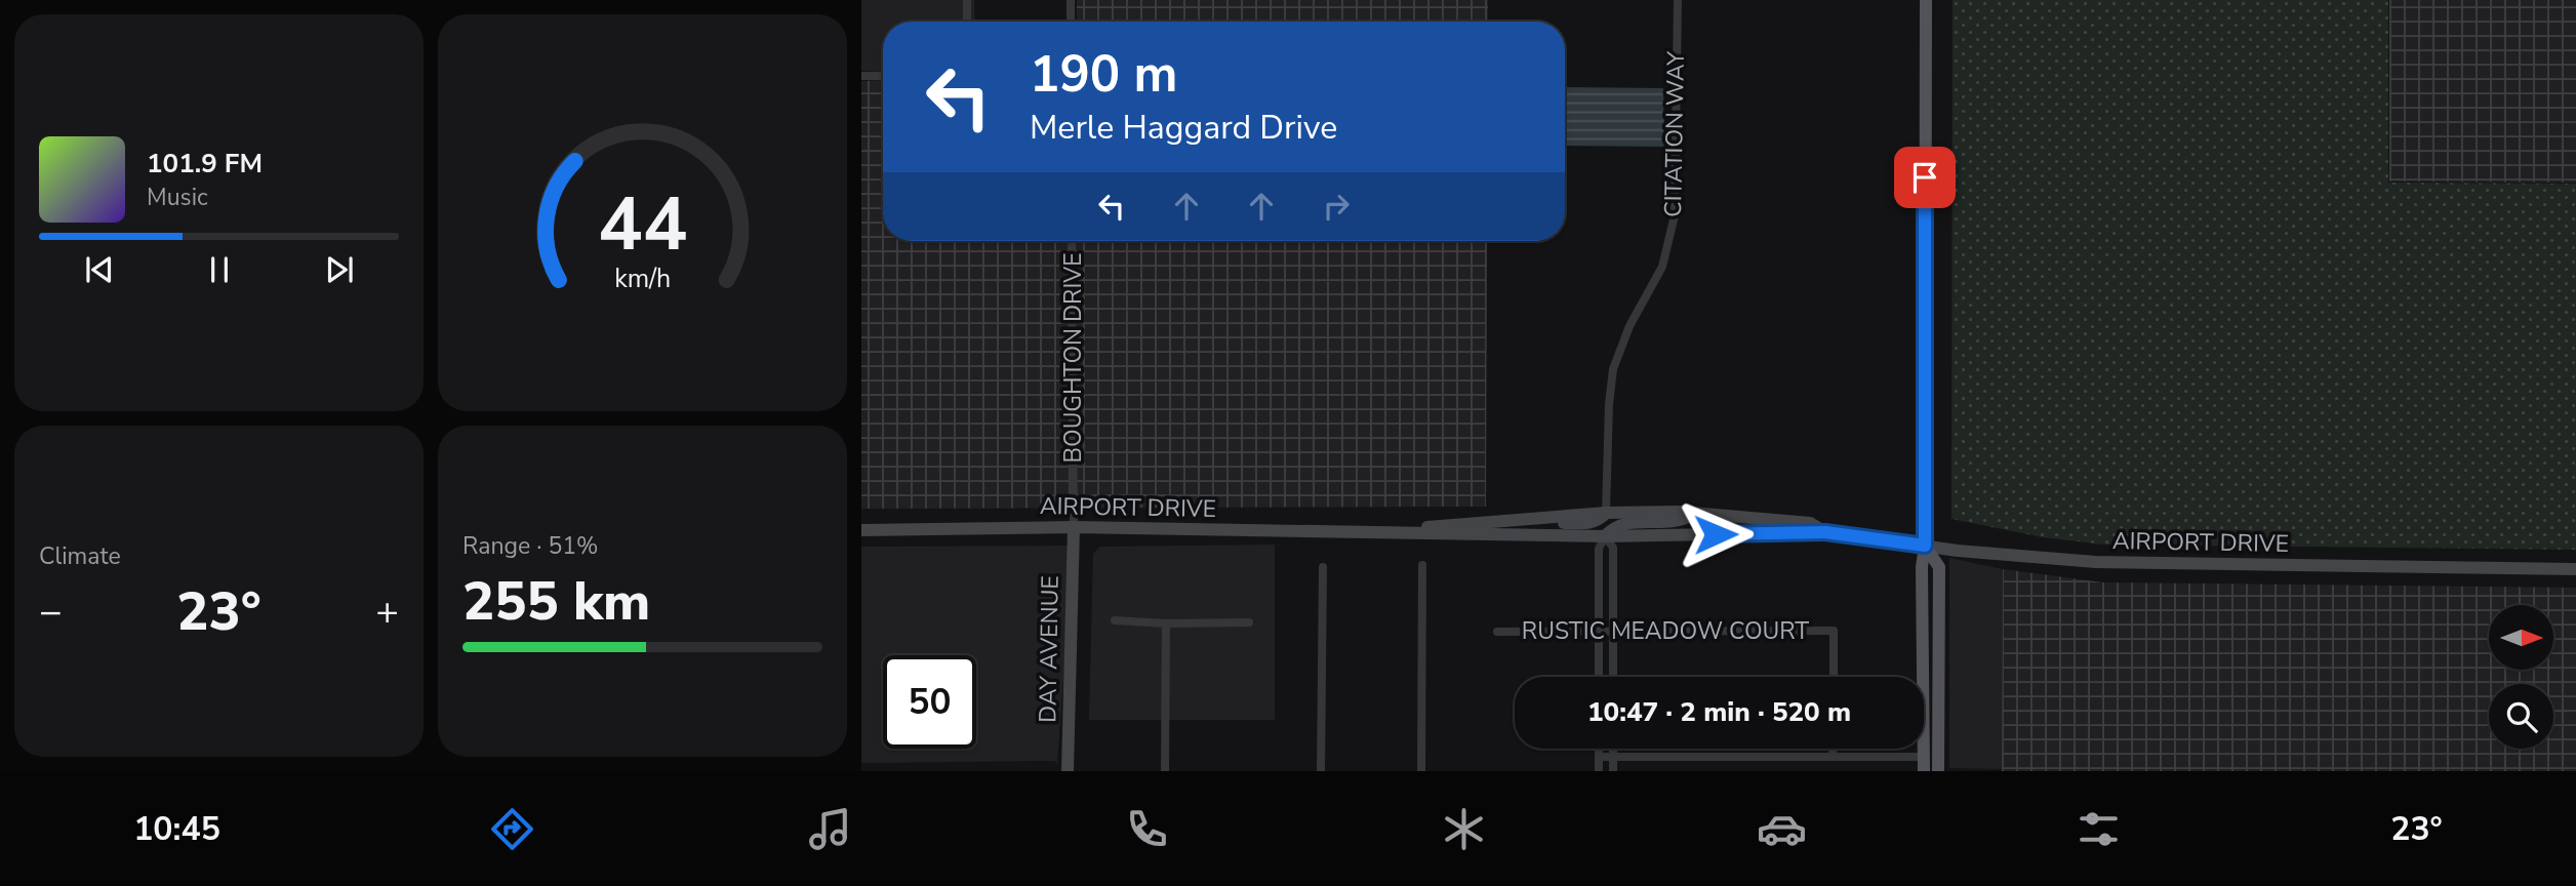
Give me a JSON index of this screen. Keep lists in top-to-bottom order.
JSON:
{
  "streets": {
    "main road": ["AIRPORT DRIVE", "DAY AVENUE"],
    "street": ["CITATION WAY", "BOUGHTON DRIVE", "RUSTIC MEADOW COURT"]
  },
  "crossings": [
    ["CITATION WAY", "AIRPORT DRIVE"],
    ["BOUGHTON DRIVE", "AIRPORT DRIVE"],
    ["BOUGHTON DRIVE", "DAY AVENUE"],
    ["AIRPORT DRIVE", "DAY AVENUE"]
  ],
  "north": "right",
  "page": {
    "turn": ["190 m", "Merle Haggard Drive"],
    "song": ["101.9 FM", "Music"],
    "tile": [
      "Climate",
      ["Range · 51%", "255 km"]
    ],
    "heat": ["−", "23°", "+"],
    "limit": "50",
    "trip": "10:47 · 2 min · 520 m",
    "tabs": ["10:45", "23°"],
    "gauge": ["44", "km/h"]
  }
}
